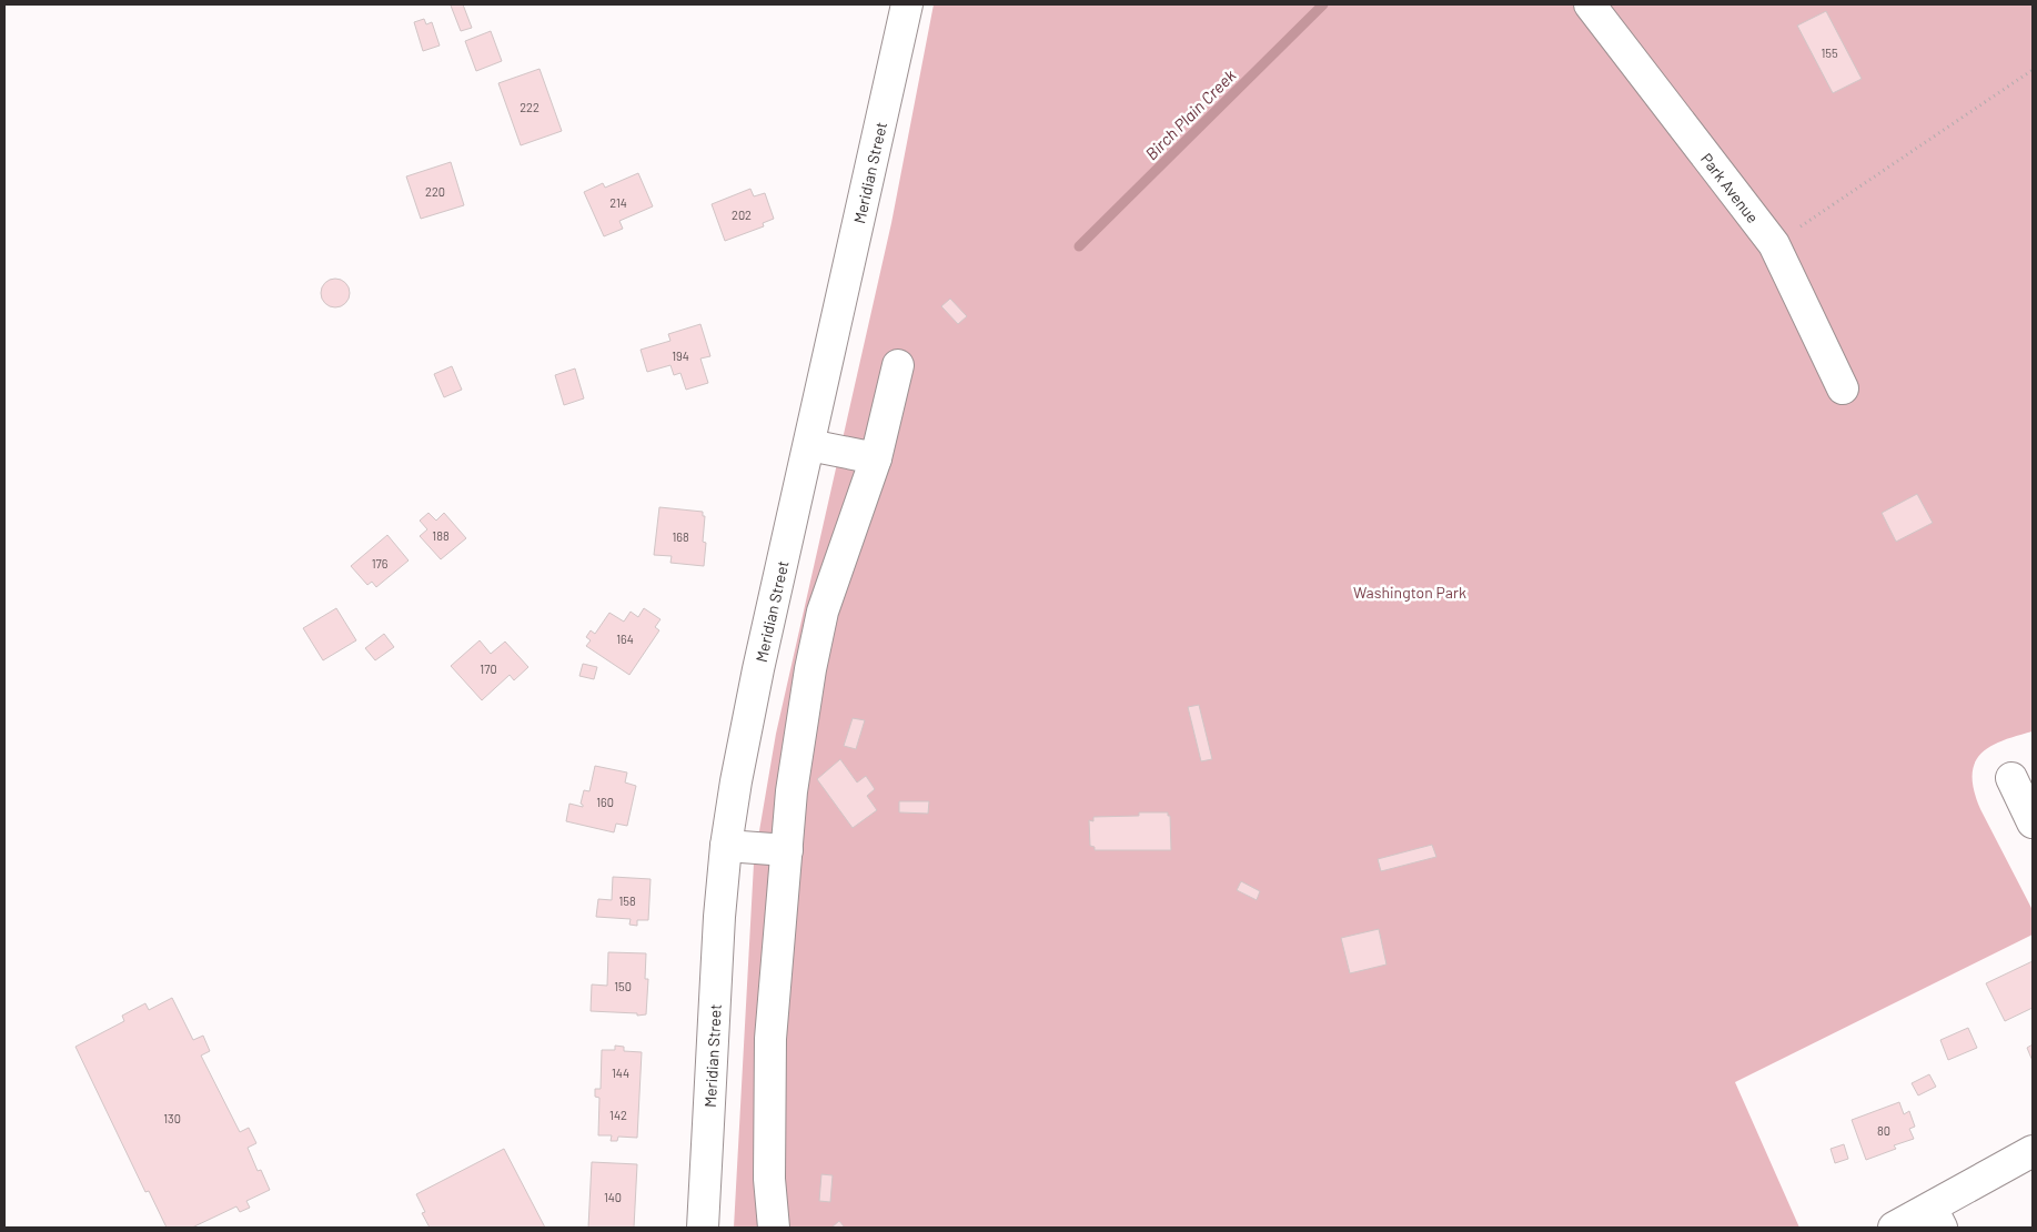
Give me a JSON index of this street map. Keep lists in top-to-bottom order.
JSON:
{
  "streets": {
    "street": ["Meridian Street", "Park Avenue"]
  },
  "water": ["Birch Plain Creek"],
  "parks": ["Washington Park"],
  "house_numbers": [
    "155",
    "222",
    "220",
    "214",
    "202",
    "194",
    "188",
    "168",
    "176",
    "164",
    "170",
    "160",
    "158",
    "150",
    "144",
    "142",
    "130",
    "80",
    "140"
  ]
}
